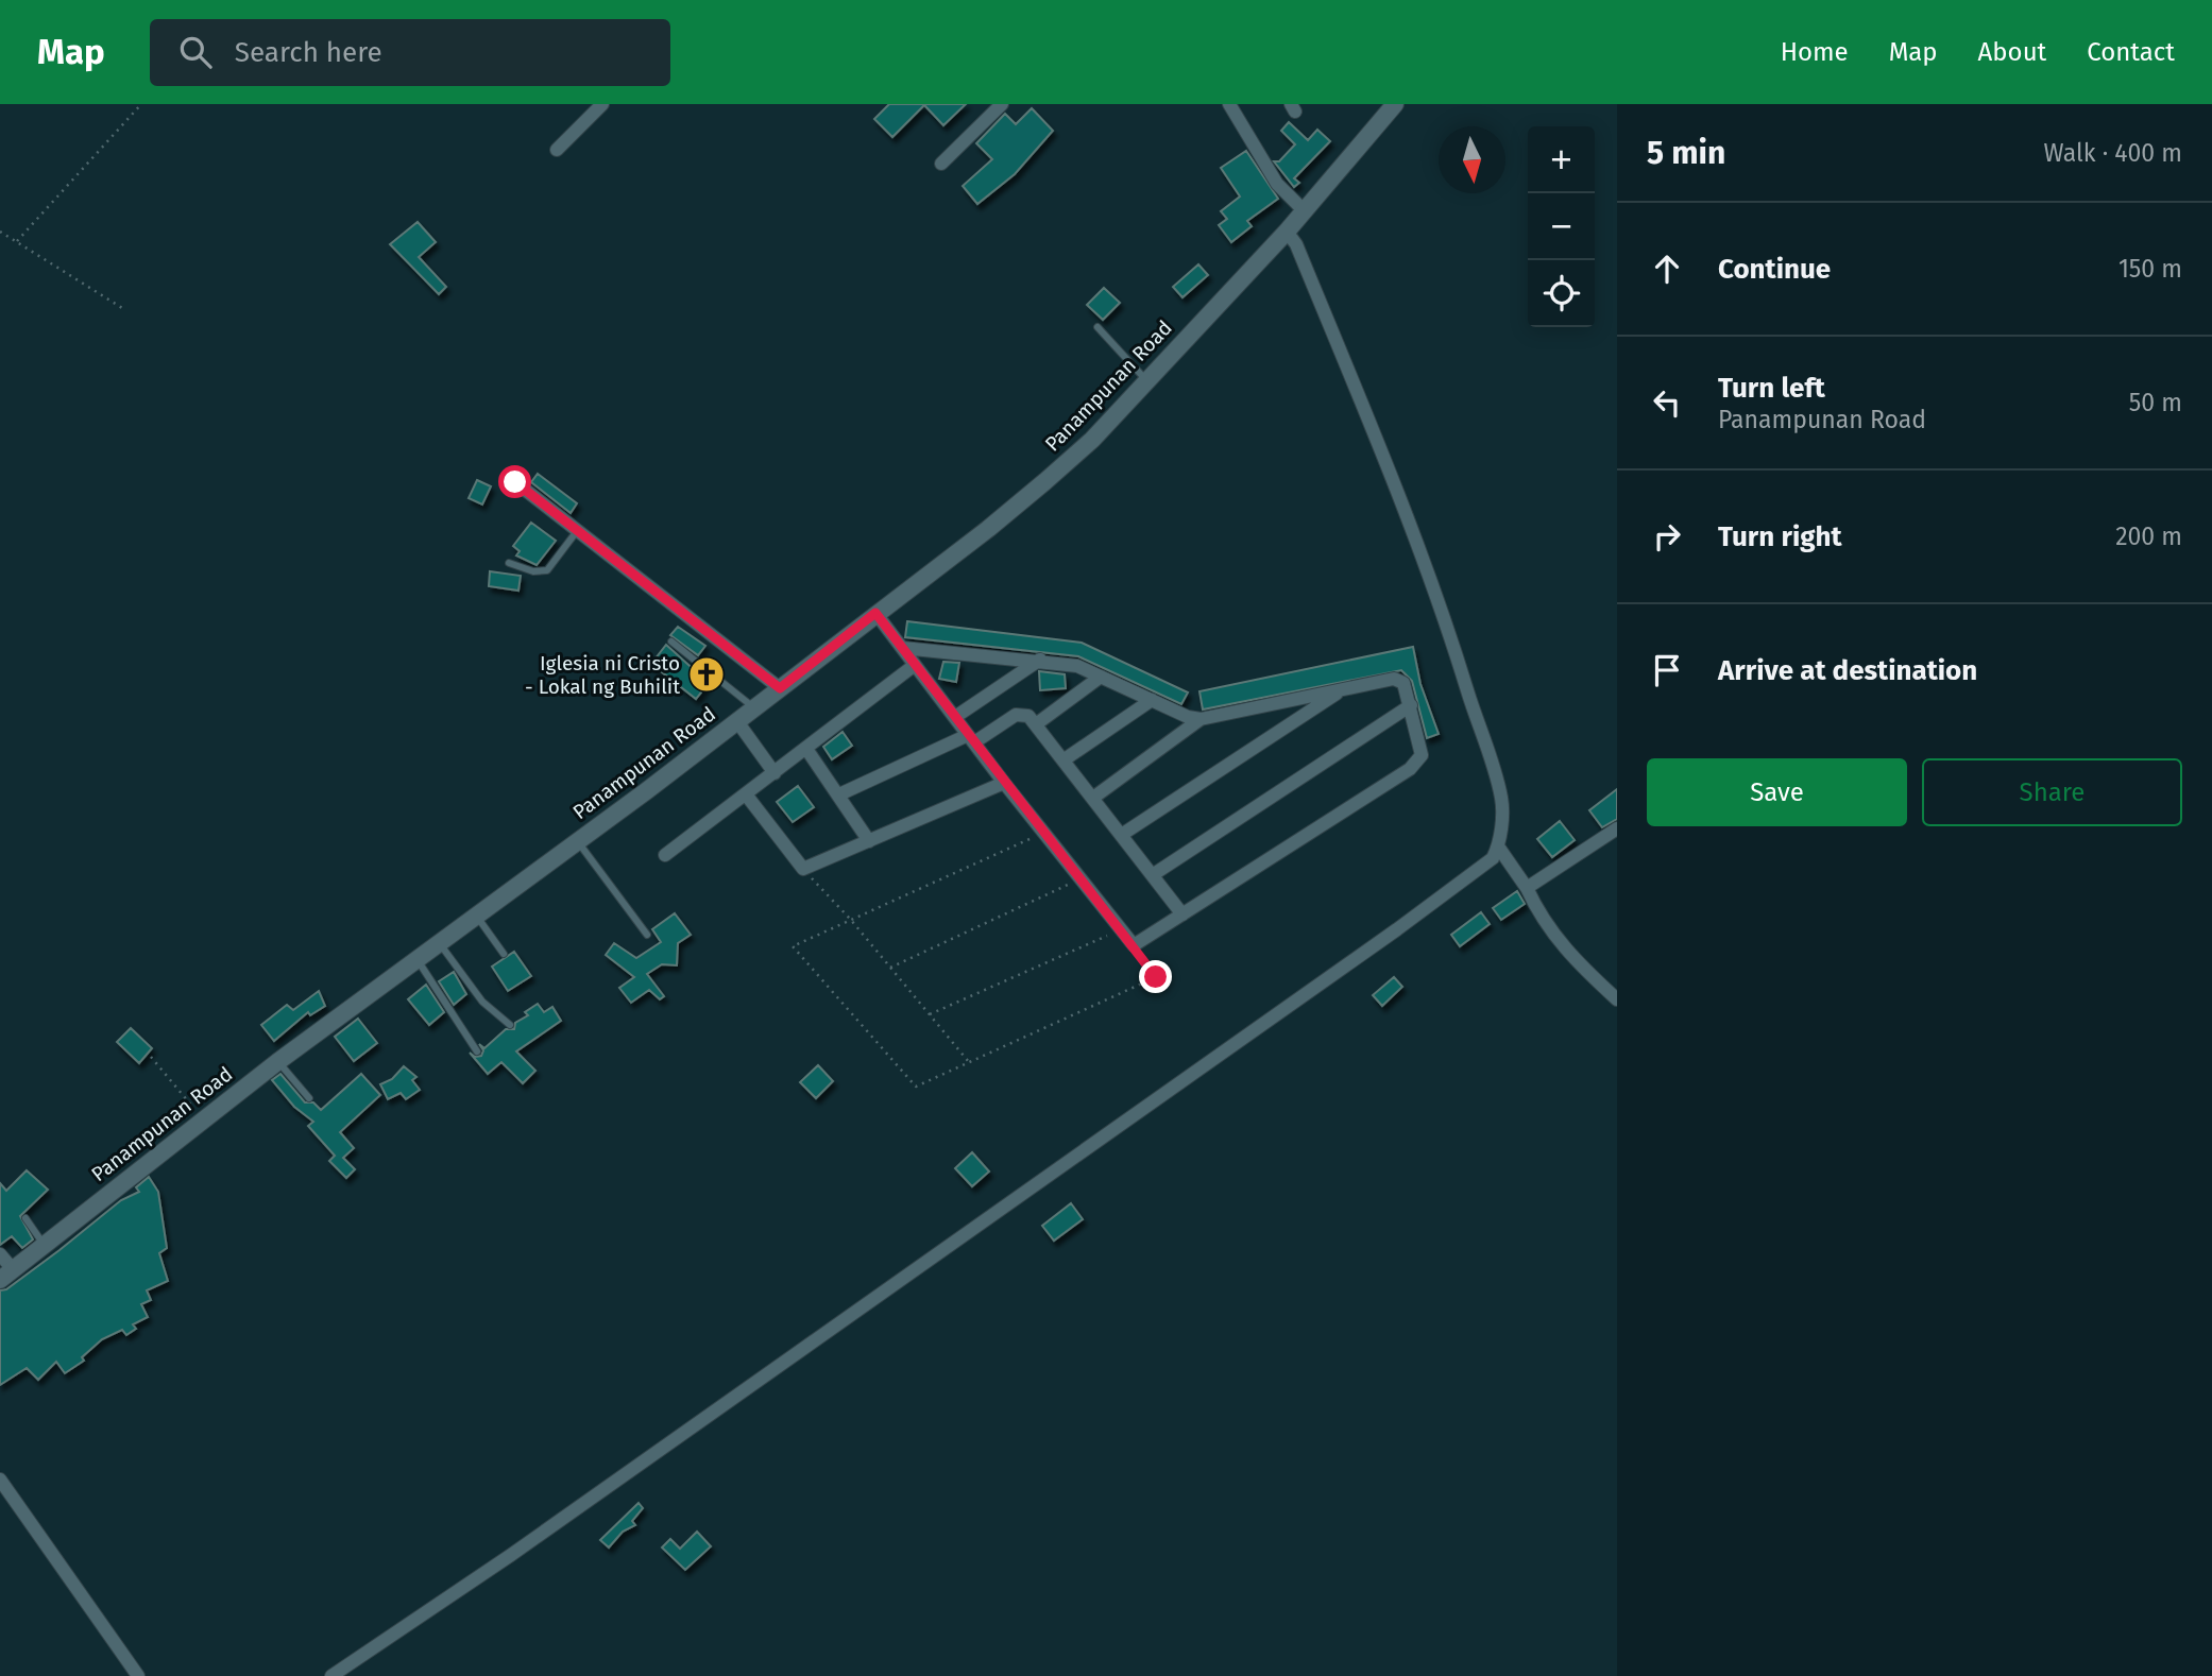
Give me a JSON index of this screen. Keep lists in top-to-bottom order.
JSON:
{
  "streets": {
    "street": ["Panampunan Road"]
  },
  "places": {
    "church": ["Iglesia ni Cristo - Lokal ng Buhilit"]
  },
  "north": "bottom",
  "page": {
    "header": "Map",
    "search": "Search here",
    "nav": [
      "Home",
      "Map",
      "About",
      "Contact"
    ],
    "heading": ["5 min", "Walk · 400 m"],
    "map_buttons": ["+", "−"],
    "list": [
      ["Continue", "150 m"],
      ["Turn left", "Panampunan Road", "50 m"],
      ["Turn right", "200 m"],
      "Arrive at destination"
    ],
    "buttons": ["Save", "Share"]
  }
}
